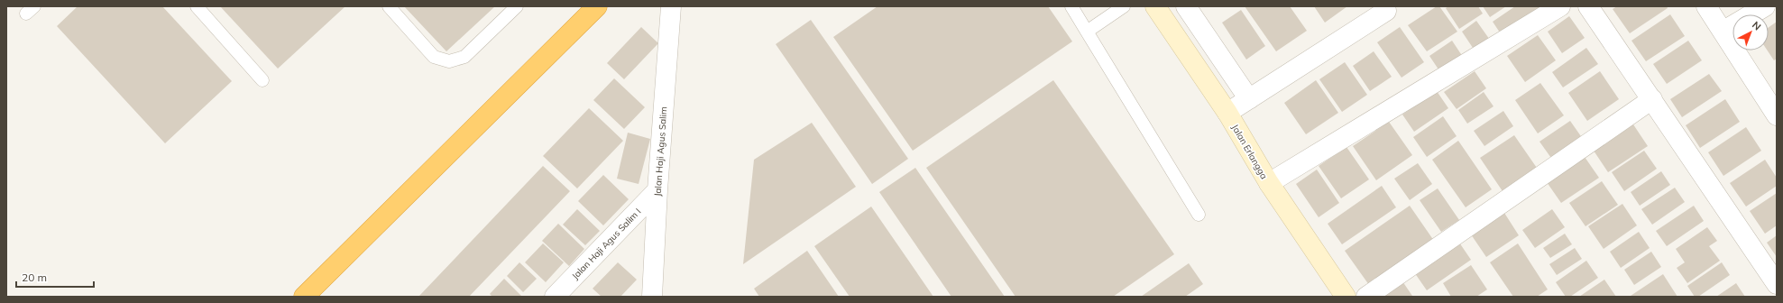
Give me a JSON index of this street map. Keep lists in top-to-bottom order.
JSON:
{
  "streets": {
    "street": ["Jalan Haji Agus Salim", "Jalan Erlangga", "Jalan Haji Agus Salim I"]
  },
  "crossings": [
    ["Jalan Haji Agus Salim", "Jalan Haji Agus Salim I"]
  ],
  "scale_bar": "20 m",
  "north": "top right"
}
